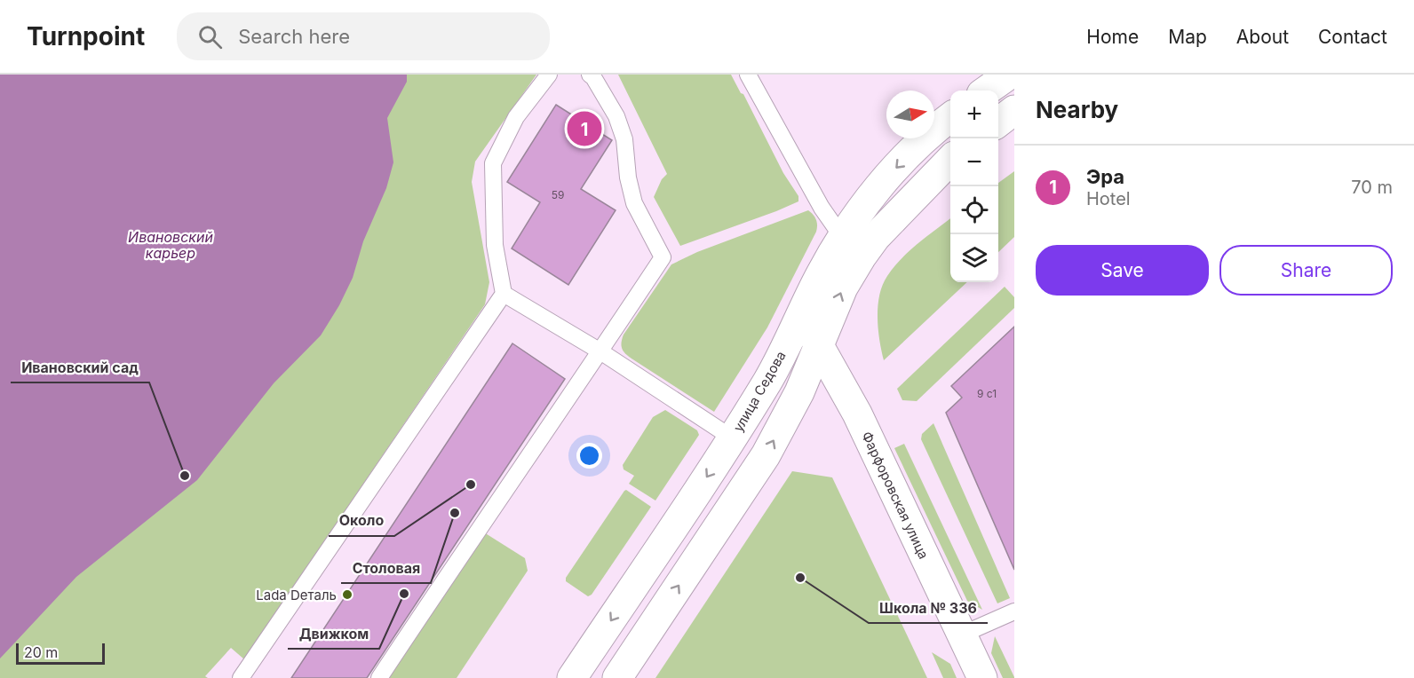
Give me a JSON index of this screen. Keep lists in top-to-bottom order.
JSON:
{
  "streets": {
    "main road": ["улица Седова", "Фарфоровская улица"]
  },
  "crossings": [
    ["улица Седова", "Фарфоровская улица"]
  ],
  "water": ["Ивановский карьер"],
  "places": [
    "Ивановский сад",
    "Около",
    "Столовая",
    "Школа № 336",
    "Движком",
    "Lada Dеталь"
  ],
  "house_numbers": ["59", "9 с1"],
  "scale_bar": "20 m",
  "north": "right",
  "page": {
    "header": "Turnpoint",
    "search": "Search here",
    "nav": [
      "Home",
      "Map",
      "About",
      "Contact"
    ],
    "heading": "Nearby",
    "map_buttons": ["+", "−"],
    "pins": "1",
    "list": [
      {
        "mark": "1",
        "name": "Эра",
        "note": "Hotel",
        "value": "70 m"
      }
    ],
    "buttons": ["Save", "Share"],
    "scale": "20 m"
  }
}
